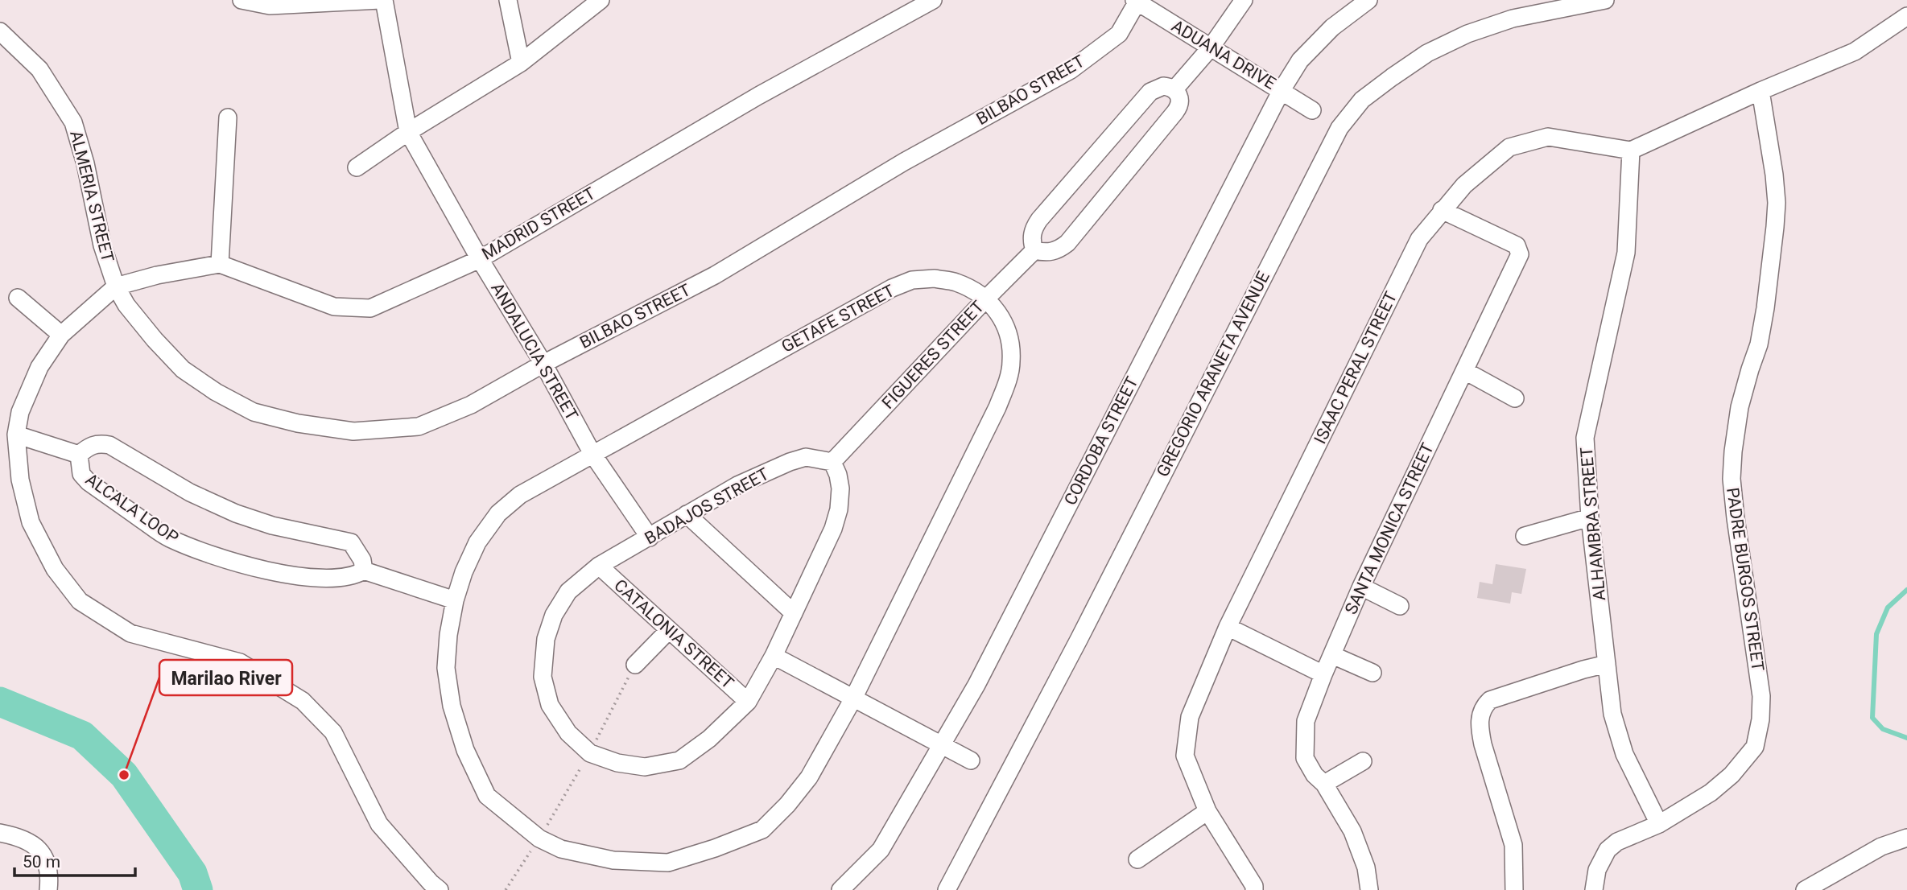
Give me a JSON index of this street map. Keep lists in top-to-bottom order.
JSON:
{
  "streets": {
    "street": [
      "ADUANA DRIVE",
      "BILBAO STREET",
      "ALMERIA STREET",
      "MADRID STREET",
      "GETAFE STREET",
      "ANDALUCIA STREET",
      "FIGUERES STREET",
      "ISAAC PERAL STREET",
      "GREGORIO ARANETA AVENUE",
      "CORDOBA STREET",
      "BADAJOS STREET",
      "ALCALA LOOP",
      "ALHAMBRA STREET",
      "SANTA MONICA STREET",
      "PADRE BURGOS STREET",
      "CATALONIA STREET"
    ]
  },
  "crossings": [
    ["ADUANA DRIVE", "BILBAO STREET"],
    ["ADUANA DRIVE", "CORDOBA STREET"],
    ["BILBAO STREET", "ALMERIA STREET"],
    ["BILBAO STREET", "ANDALUCIA STREET"],
    ["MADRID STREET", "ANDALUCIA STREET"],
    ["GETAFE STREET", "ANDALUCIA STREET"],
    ["GETAFE STREET", "FIGUERES STREET"],
    ["ANDALUCIA STREET", "BADAJOS STREET"],
    ["FIGUERES STREET", "BADAJOS STREET"],
    ["ISAAC PERAL STREET", "ALHAMBRA STREET"],
    ["ISAAC PERAL STREET", "SANTA MONICA STREET"],
    ["BADAJOS STREET", "CATALONIA STREET"],
    ["ALHAMBRA STREET", "PADRE BURGOS STREET"]
  ],
  "places": ["Marilao River"],
  "scale_bar": "50 m"
}
